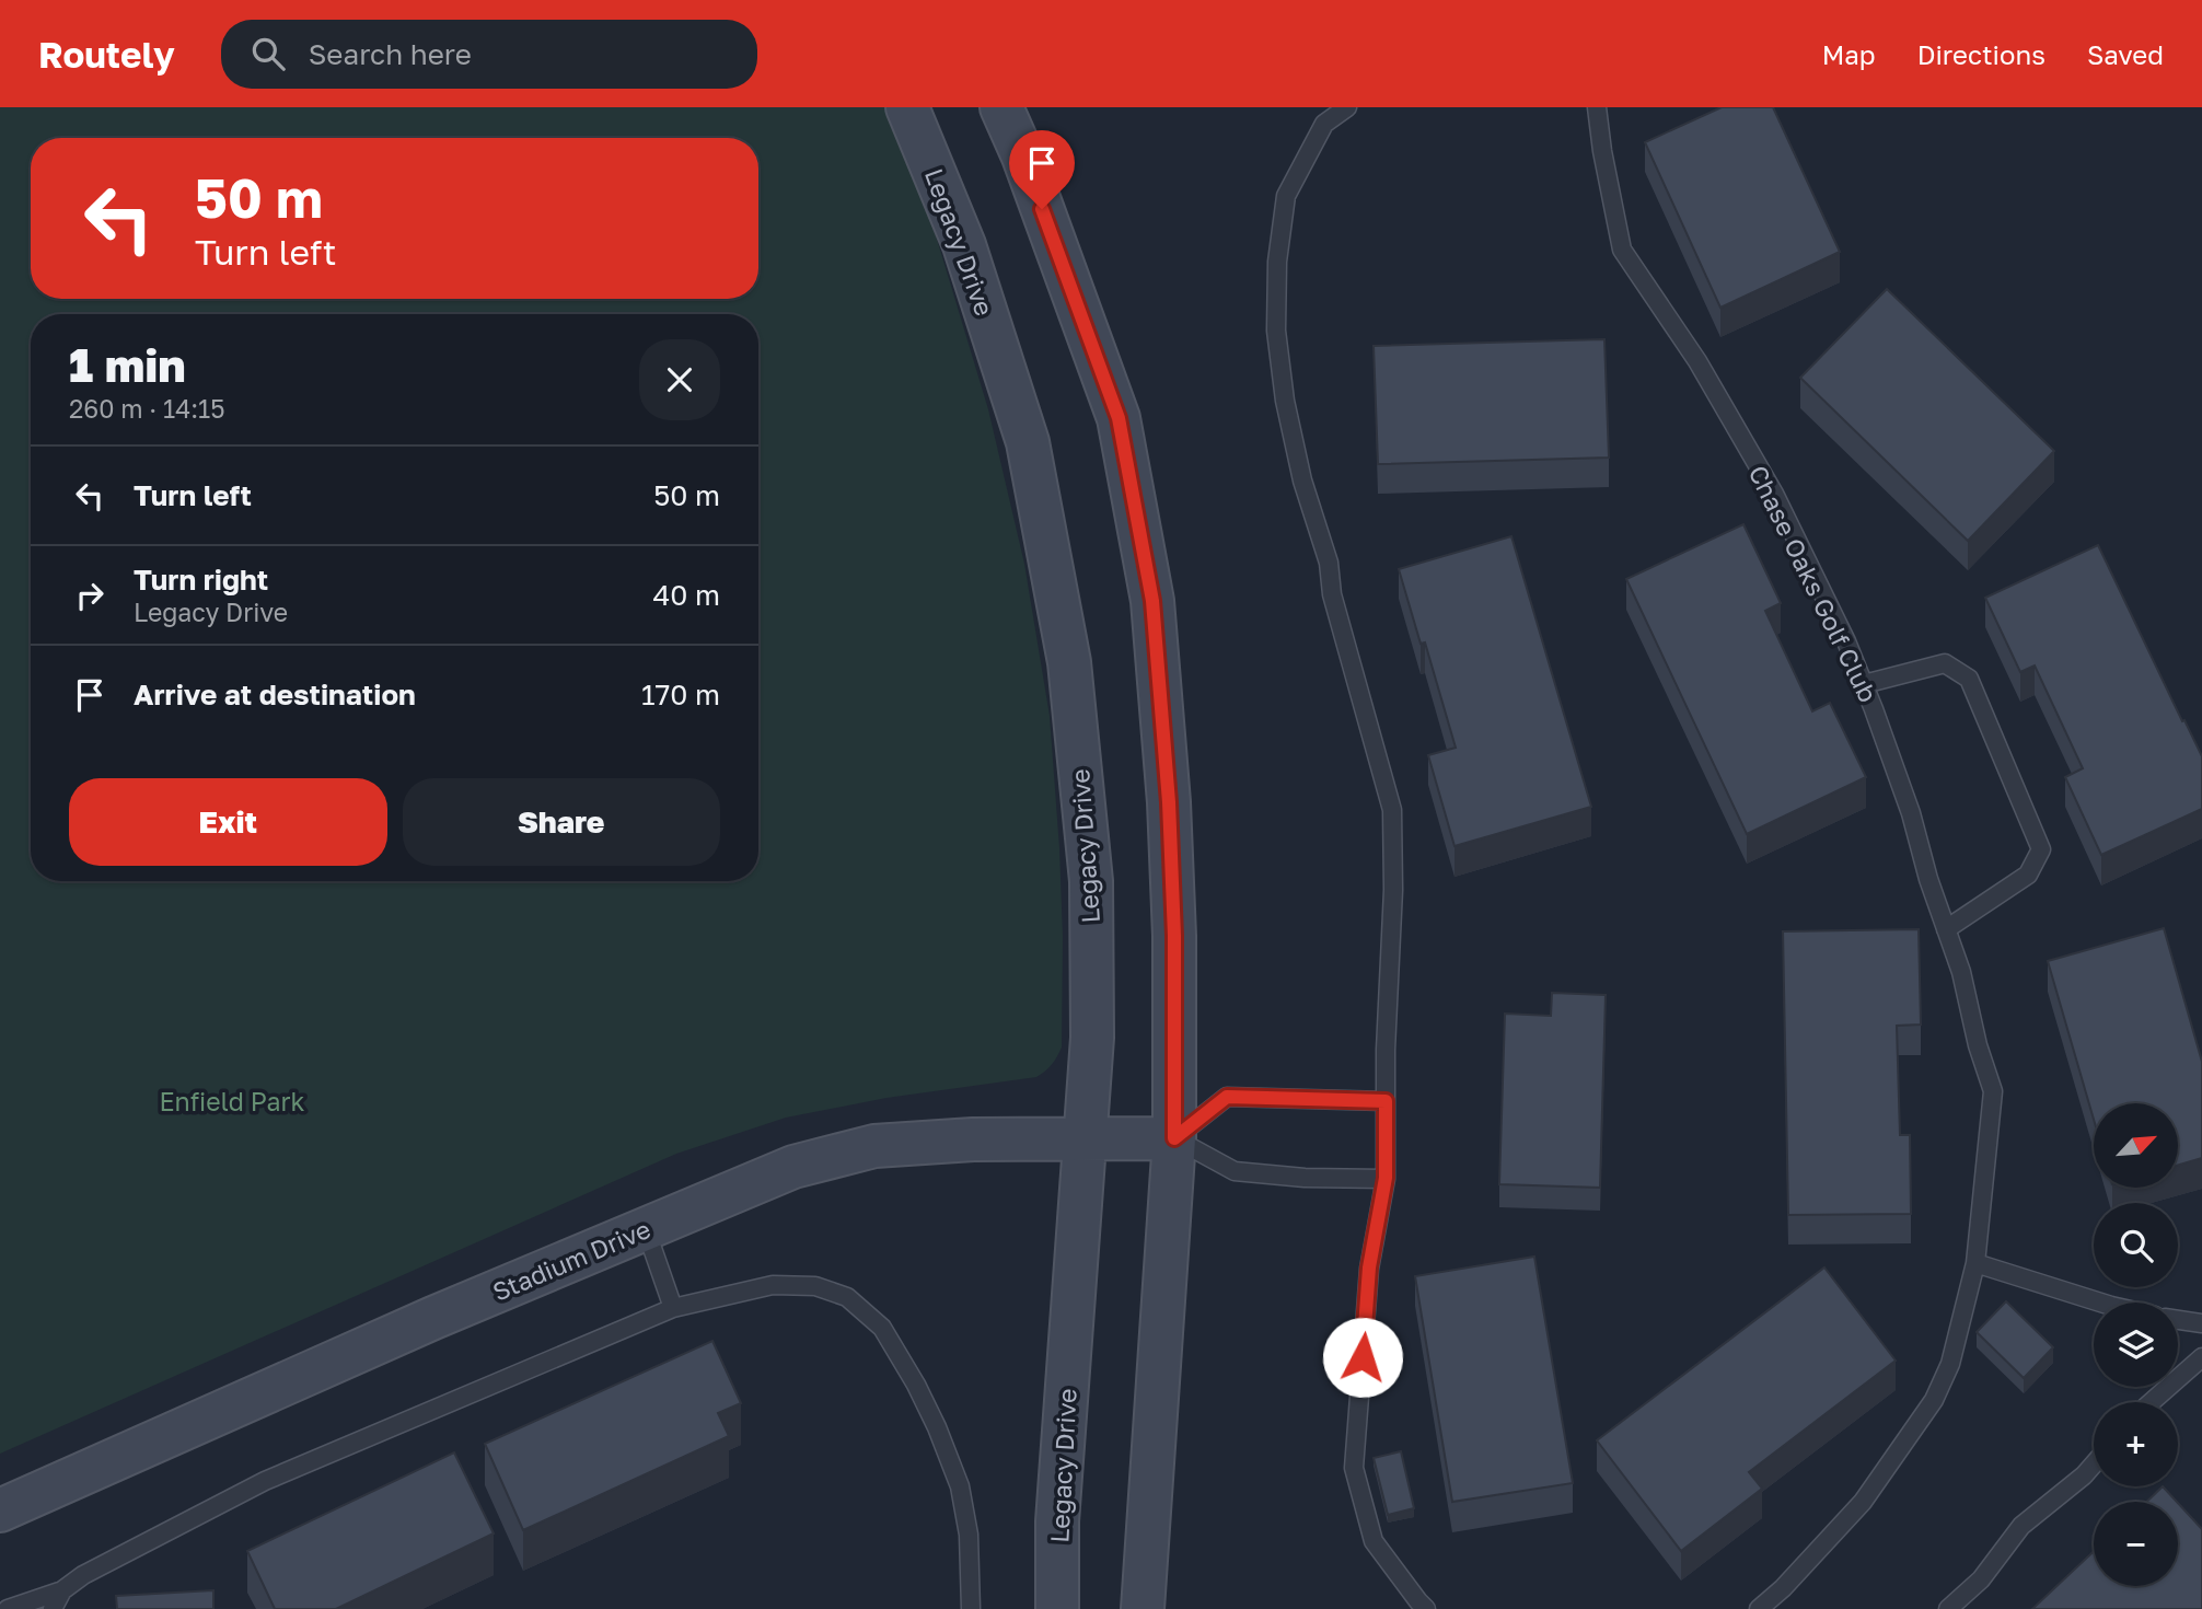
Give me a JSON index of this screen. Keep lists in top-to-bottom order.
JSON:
{
  "streets": {
    "main road": ["Legacy Drive", "Stadium Drive"],
    "lane": ["Chase Oaks Golf Club"]
  },
  "crossings": [
    ["Legacy Drive", "Stadium Drive"]
  ],
  "parks": ["Enfield Park"],
  "north": "top right",
  "page": {
    "header": "Routely",
    "search": "Search here",
    "nav": ["Map", "Directions", "Saved"],
    "turn": ["50 m", "Turn left"],
    "heading": ["1 min", "260 m · 14:15"],
    "list": [
      {
        "name": "Turn left",
        "value": "50 m"
      },
      {
        "name": "Turn right",
        "note": "Legacy Drive",
        "value": "40 m"
      },
      {
        "name": "Arrive at destination",
        "value": "170 m"
      }
    ],
    "buttons": ["Exit", "Share"],
    "map_buttons": ["+", "−"]
  }
}
